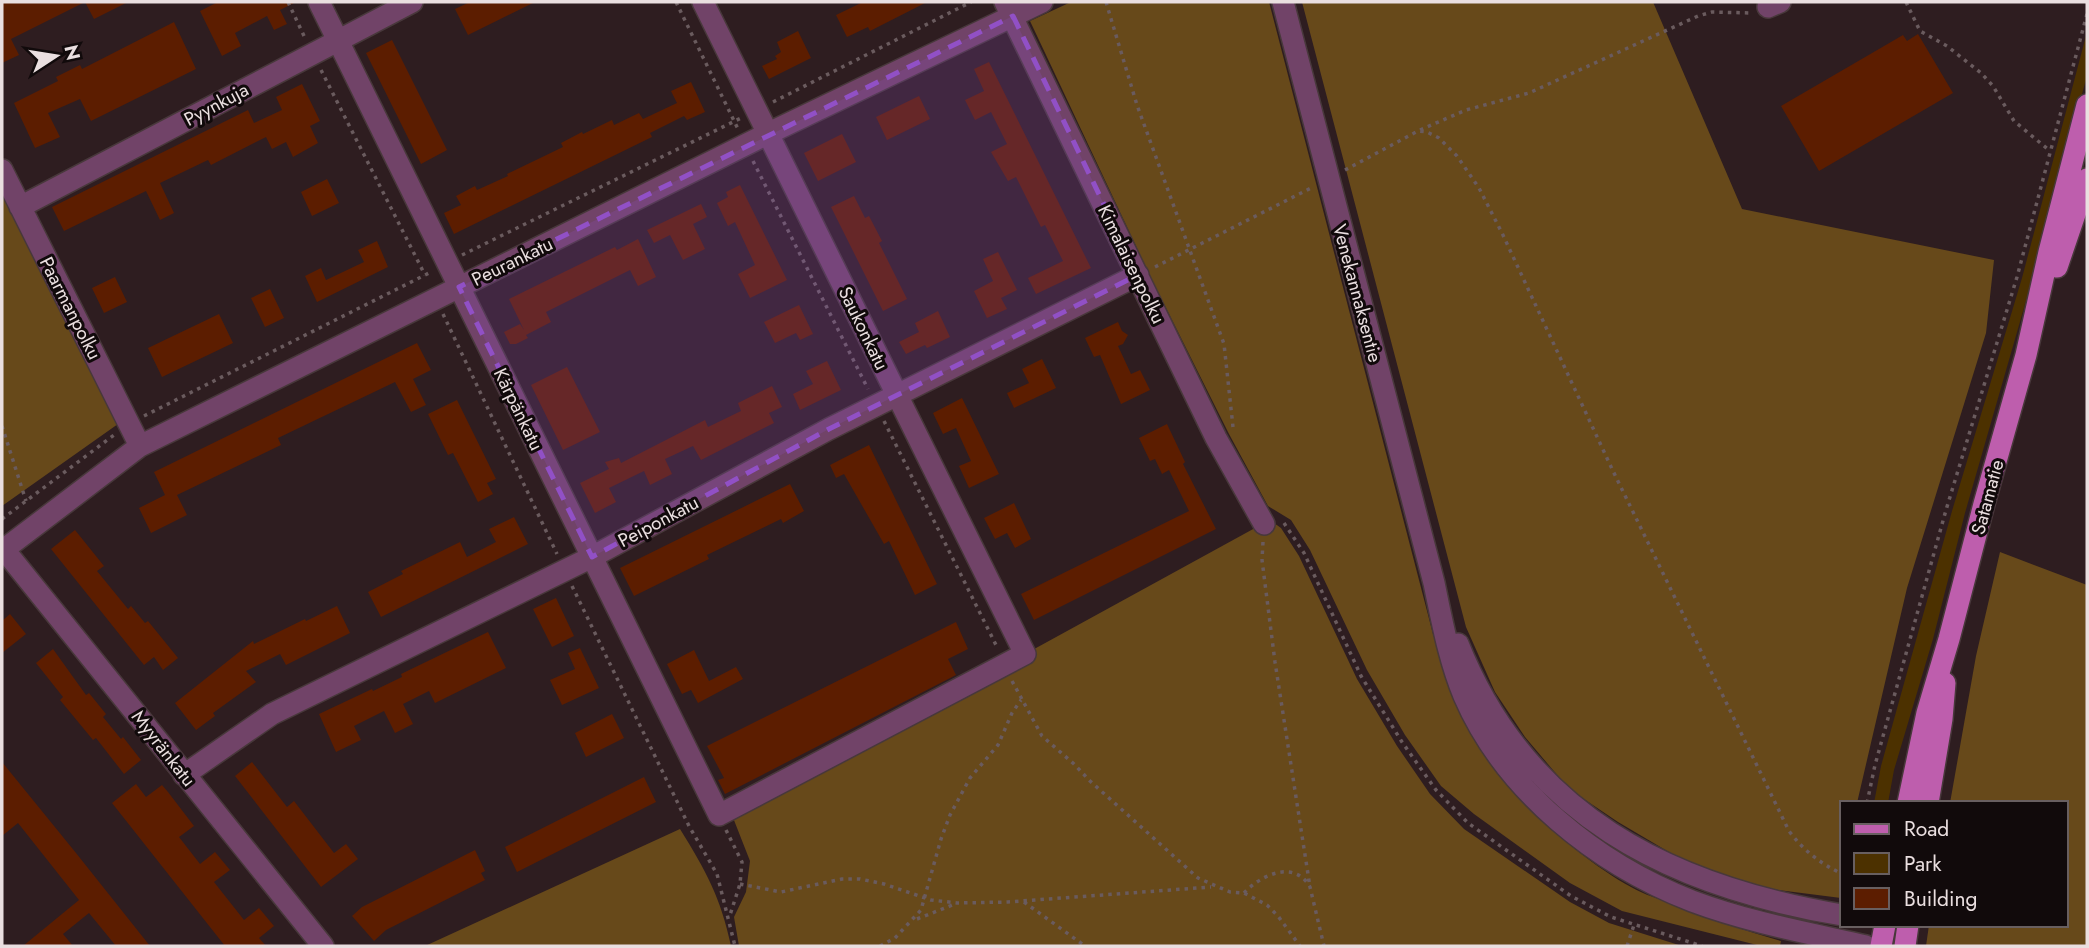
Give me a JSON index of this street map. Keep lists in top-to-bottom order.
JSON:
{
  "streets": {
    "main road": ["Satamatie"],
    "street": [
      "Pyynkuja",
      "Peurankatu",
      "Kimalaisenpolku",
      "Venekannaksentie",
      "Paarmanpolku",
      "Saukonkatu",
      "Kärpänkatu",
      "Peiponkatu",
      "Myyränkatu"
    ]
  },
  "crossings": [
    ["Pyynkuja", "Paarmanpolku"],
    ["Pyynkuja", "Kärpänkatu"],
    ["Peurankatu", "Kimalaisenpolku"],
    ["Peurankatu", "Paarmanpolku"],
    ["Peurankatu", "Saukonkatu"],
    ["Peurankatu", "Kärpänkatu"],
    ["Peurankatu", "Myyränkatu"],
    ["Kimalaisenpolku", "Peiponkatu"],
    ["Saukonkatu", "Kärpänkatu"],
    ["Saukonkatu", "Peiponkatu"],
    ["Kärpänkatu", "Peiponkatu"],
    ["Peiponkatu", "Myyränkatu"]
  ],
  "legend": ["Road", "Park", "Building"],
  "north": "right"
}
